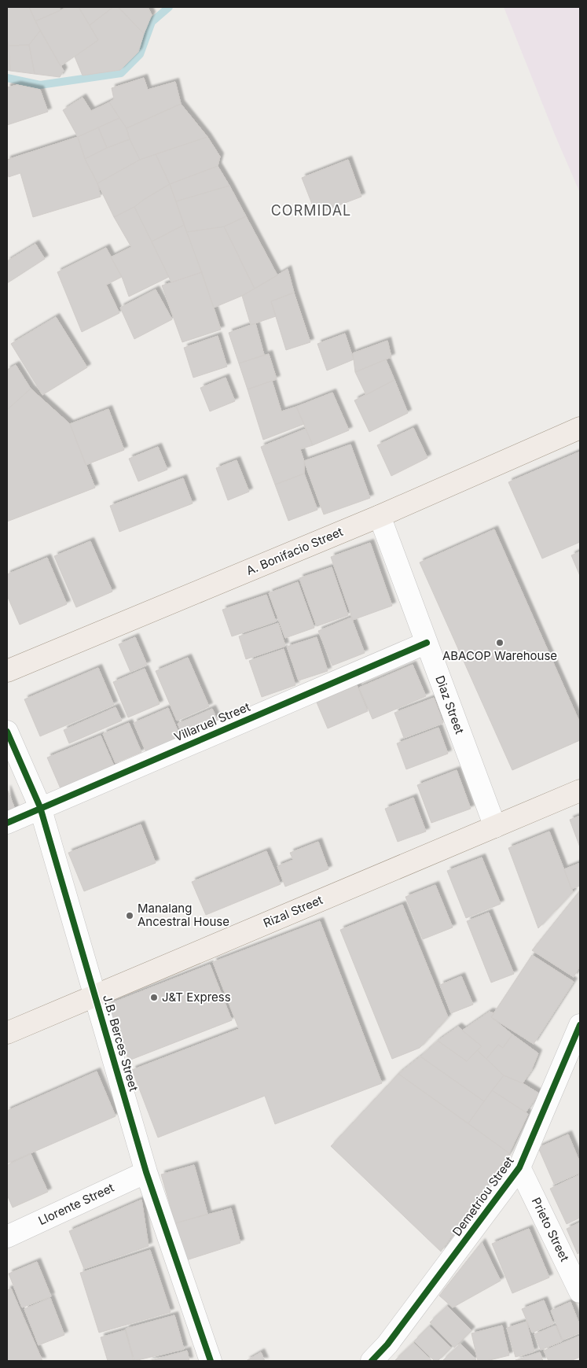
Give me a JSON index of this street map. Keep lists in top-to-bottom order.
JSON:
{
  "streets": {
    "main road": ["A. Bonifacio Street", "Rizal Street"],
    "street": [
      "Diaz Street",
      "Villaruel Street",
      "J.B. Berces Street",
      "Demetriou Street",
      "Llorente Street",
      "Prieto Street"
    ]
  },
  "crossings": [
    ["A. Bonifacio Street", "Diaz Street"],
    ["Diaz Street", "Villaruel Street"],
    ["Diaz Street", "Rizal Street"],
    ["Villaruel Street", "J.B. Berces Street"],
    ["Rizal Street", "J.B. Berces Street"],
    ["J.B. Berces Street", "Llorente Street"],
    ["Demetriou Street", "Prieto Street"]
  ],
  "districts": ["CORMIDAL"],
  "places": ["ABACOP Warehouse", "Manalang Ancestral House", "J&T Express"]
}
